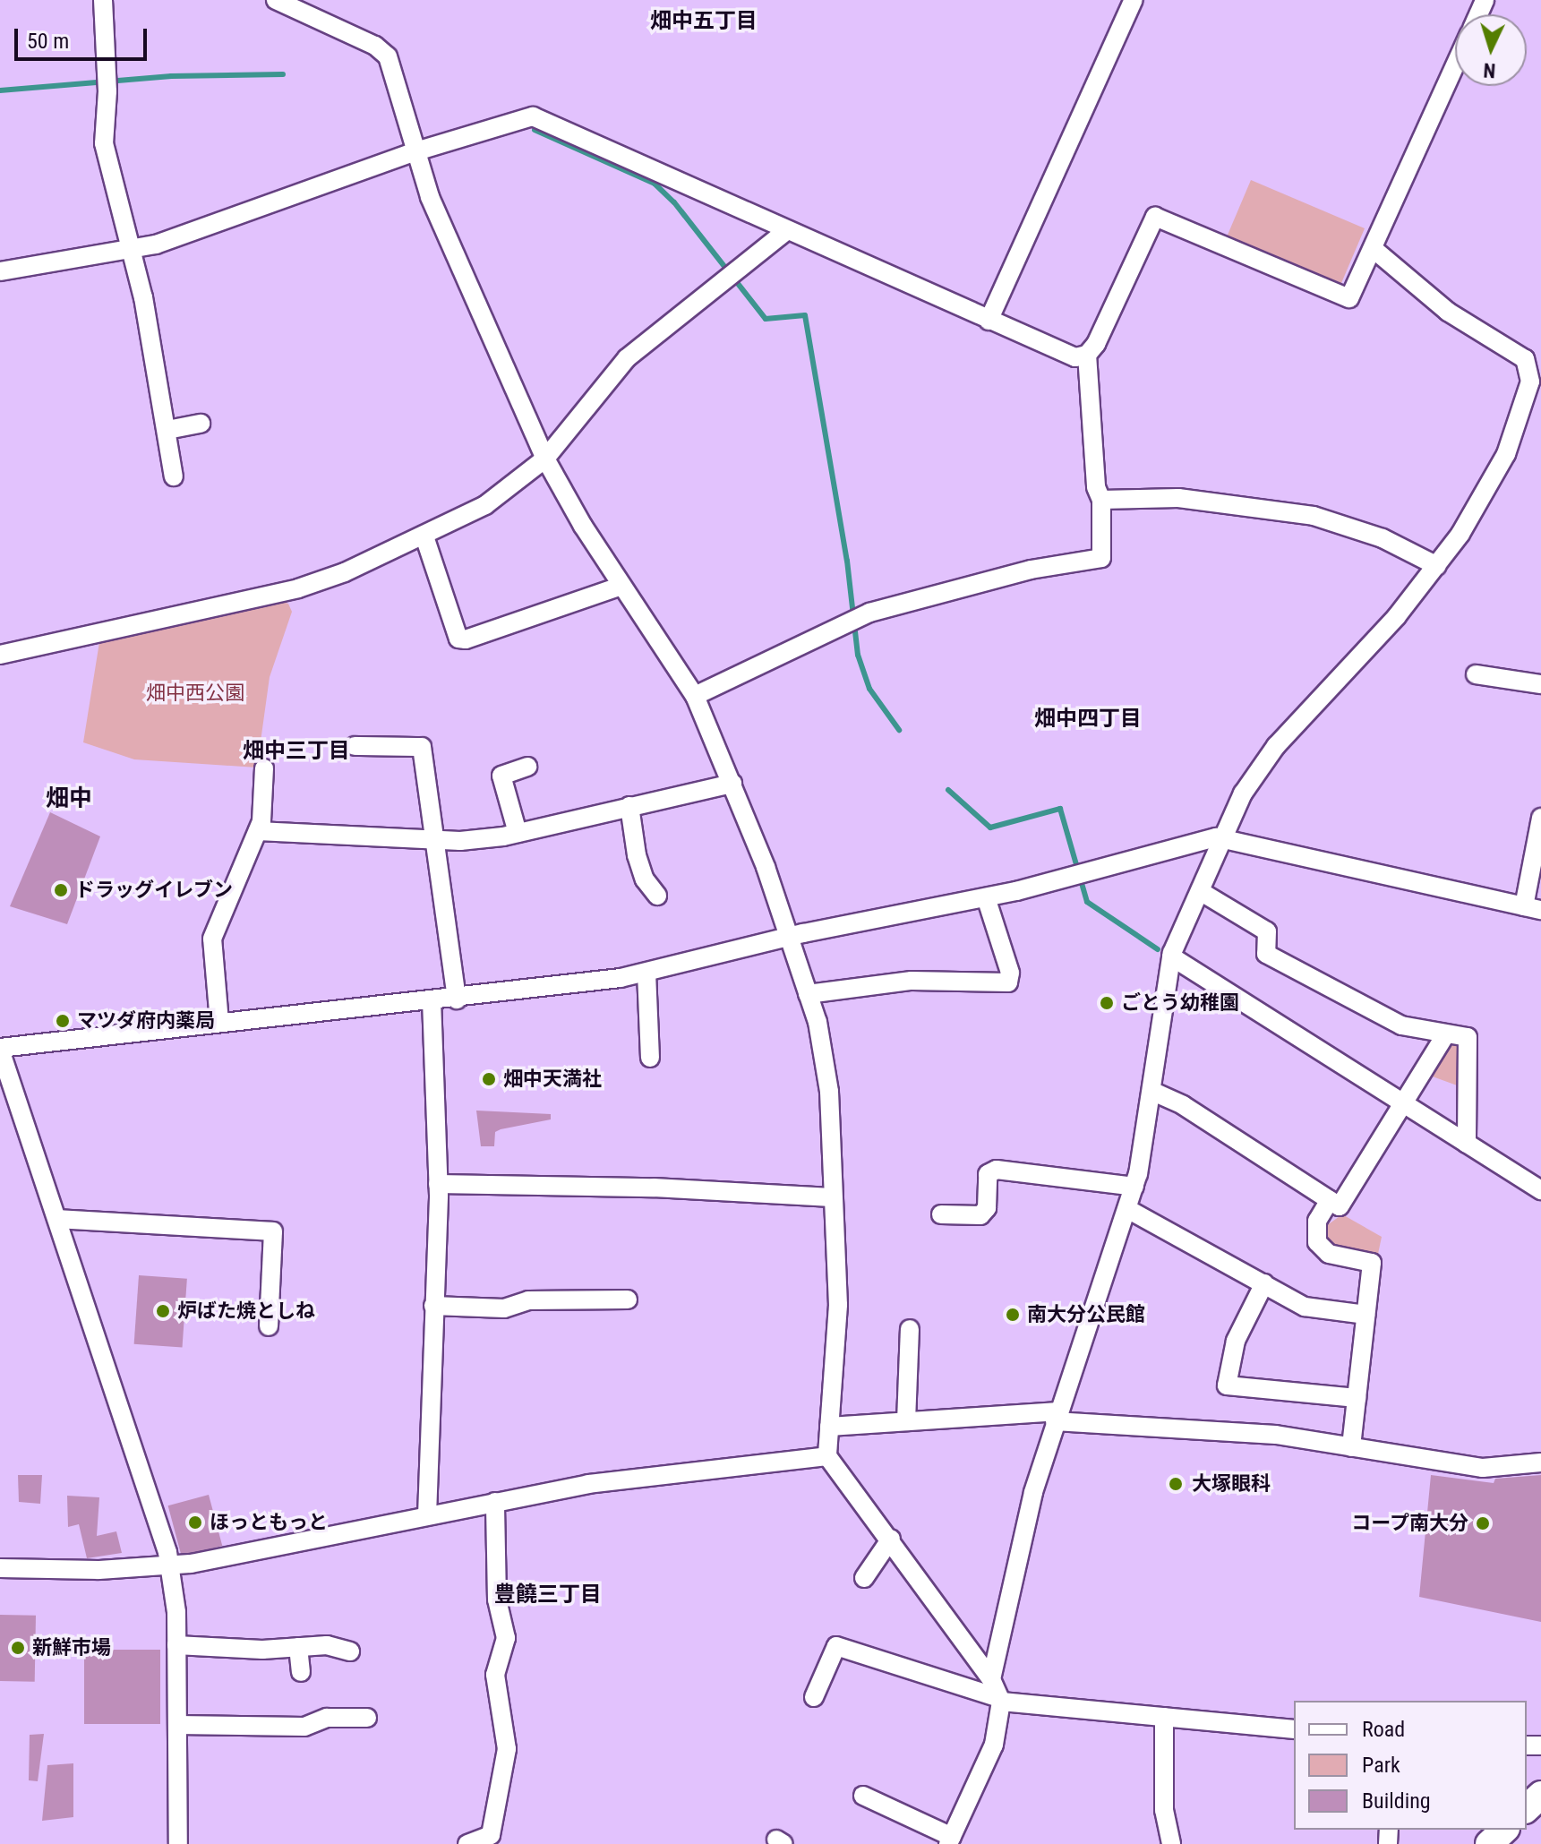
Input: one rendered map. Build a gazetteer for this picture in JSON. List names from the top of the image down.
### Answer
{
  "districts": [
    "畑中五丁目",
    "畑中四丁目",
    "畑中三丁目",
    "畑中",
    "豊饒三丁目"
  ],
  "parks": ["畑中西公園"],
  "places": [
    "ドラッグイレブン",
    "ごとう幼稚園",
    "マツダ府内薬局",
    "畑中天満社",
    "炉ばた焼としね",
    "南大分公民館",
    "大塚眼科",
    "ほっともっと",
    "コープ南大分",
    "新鮮市場"
  ],
  "legend": ["Road", "Park", "Building"],
  "scale_bar": "50 m",
  "north": "bottom"
}
